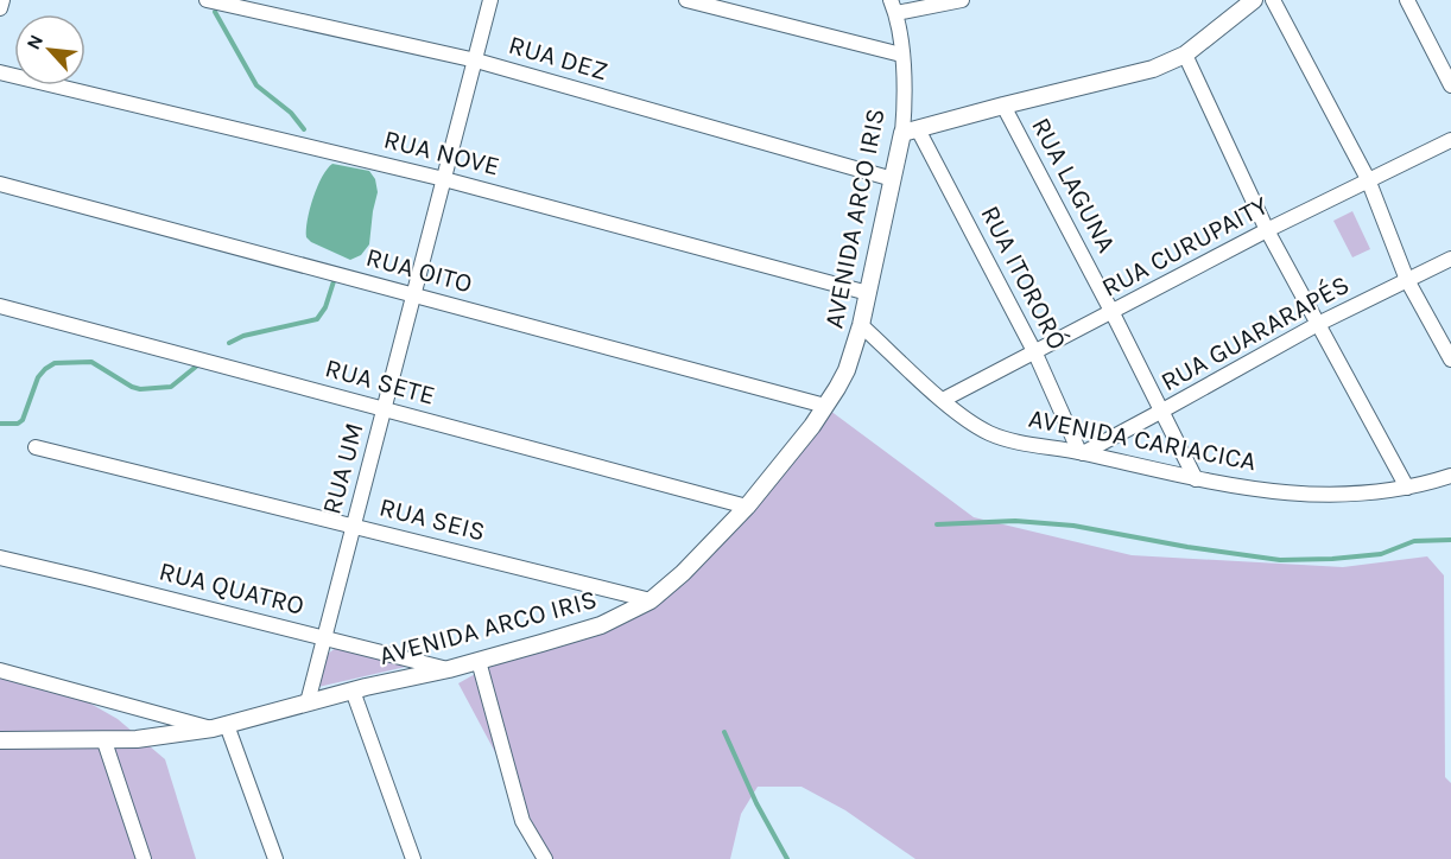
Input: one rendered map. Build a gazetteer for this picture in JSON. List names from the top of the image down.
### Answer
{
  "streets": {
    "street": [
      "RUA DEZ",
      "RUA NOVE",
      "RUA LAGUNA",
      "AVENIDA ARCO IRIS",
      "RUA CURUPAITY",
      "RUA OITO",
      "RUA ITORORÓ",
      "RUA GUARARAPÉS",
      "RUA SETE",
      "AVENIDA CARIACICA",
      "RUA UM",
      "RUA SEIS",
      "RUA QUATRO"
    ]
  },
  "crossings": [
    ["RUA DEZ", "AVENIDA ARCO IRIS"],
    ["RUA DEZ", "RUA UM"],
    ["RUA NOVE", "AVENIDA ARCO IRIS"],
    ["RUA NOVE", "RUA UM"],
    ["RUA LAGUNA", "RUA CURUPAITY"],
    ["RUA LAGUNA", "RUA GUARARAPÉS"],
    ["RUA LAGUNA", "AVENIDA CARIACICA"],
    ["AVENIDA ARCO IRIS", "RUA OITO"],
    ["AVENIDA ARCO IRIS", "RUA ITORORÓ"],
    ["AVENIDA ARCO IRIS", "RUA SETE"],
    ["AVENIDA ARCO IRIS", "AVENIDA CARIACICA"],
    ["AVENIDA ARCO IRIS", "RUA UM"],
    ["AVENIDA ARCO IRIS", "RUA SEIS"],
    ["AVENIDA ARCO IRIS", "RUA QUATRO"],
    ["RUA CURUPAITY", "RUA ITORORÓ"],
    ["RUA CURUPAITY", "AVENIDA CARIACICA"],
    ["RUA OITO", "RUA UM"],
    ["RUA ITORORÓ", "RUA GUARARAPÉS"],
    ["RUA ITORORÓ", "AVENIDA CARIACICA"],
    ["RUA GUARARAPÉS", "AVENIDA CARIACICA"],
    ["RUA SETE", "RUA UM"],
    ["RUA UM", "RUA SEIS"],
    ["RUA UM", "RUA QUATRO"]
  ],
  "north": "top left"
}
